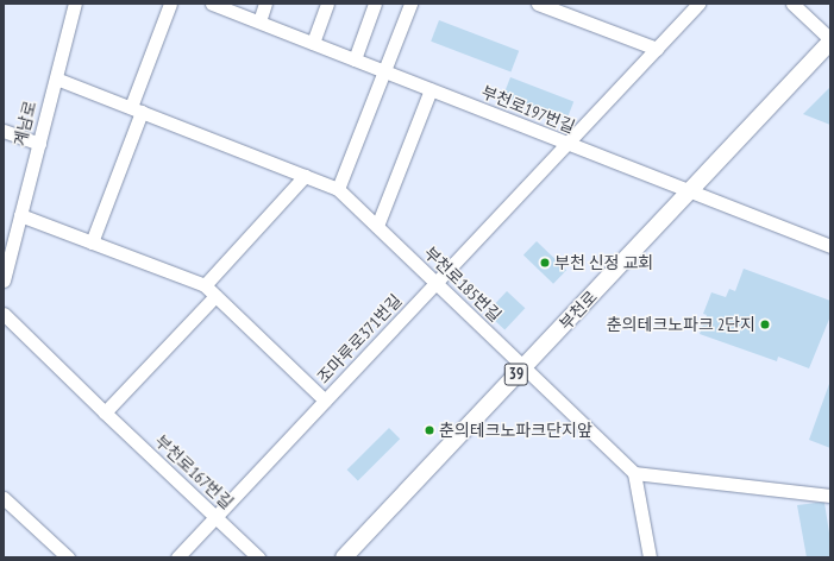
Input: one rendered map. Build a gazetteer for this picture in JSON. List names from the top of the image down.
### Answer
{
  "streets": {
    "main road": ["부천로", "39"],
    "street": [
      "부천로197번길",
      "계남로",
      "부천로185번길",
      "조마루로371번길",
      "부천로167번길"
    ]
  },
  "crossings": [
    ["부천로197번길", "부천로"],
    ["부천로197번길", "조마루로371번길"],
    ["계남로", "부천로185번길"],
    ["부천로185번길", "부천로"],
    ["부천로185번길", "조마루로371번길"],
    ["조마루로371번길", "부천로167번길"]
  ],
  "places": ["부천 신정 교회", "춘의테크노파크 2단지", "춘의테크노파크단지앞"]
}
